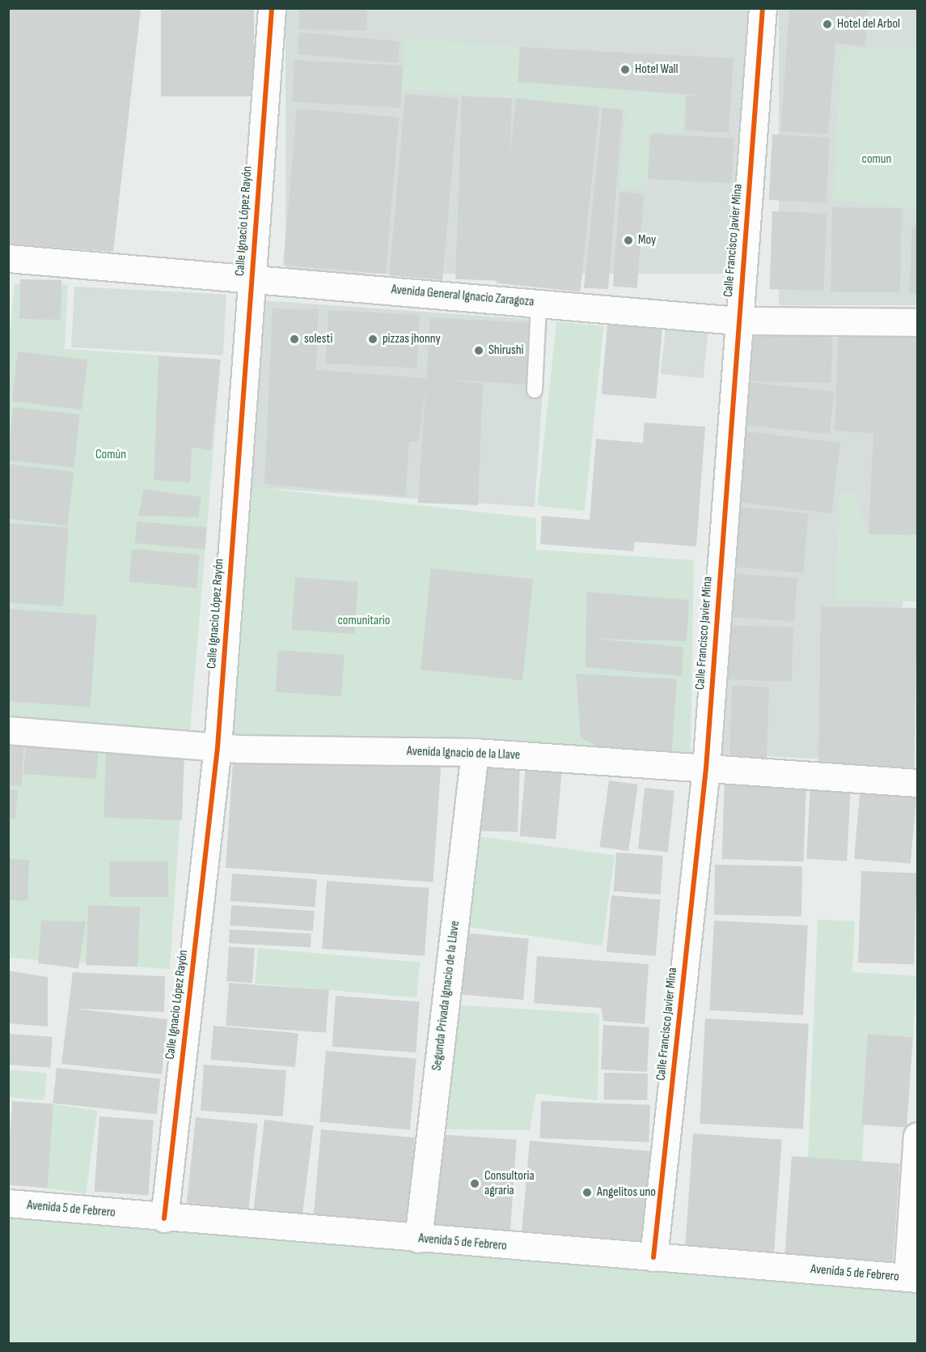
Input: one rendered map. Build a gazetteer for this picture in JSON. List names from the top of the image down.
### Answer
{
  "streets": {
    "street": [
      "Calle Ignacio López Rayón",
      "Calle Francisco Javier Mina",
      "Avenida General Ignacio Zaragoza",
      "Avenida Ignacio de la Llave",
      "Segunda Privada Ignacio de la Llave",
      "Avenida 5 de Febrero"
    ]
  },
  "crossings": [
    ["Calle Ignacio López Rayón", "Avenida General Ignacio Zaragoza"],
    ["Calle Ignacio López Rayón", "Avenida Ignacio de la Llave"],
    ["Calle Ignacio López Rayón", "Avenida 5 de Febrero"],
    ["Calle Francisco Javier Mina", "Avenida General Ignacio Zaragoza"],
    ["Calle Francisco Javier Mina", "Avenida Ignacio de la Llave"],
    ["Calle Francisco Javier Mina", "Avenida 5 de Febrero"],
    ["Avenida Ignacio de la Llave", "Segunda Privada Ignacio de la Llave"],
    ["Segunda Privada Ignacio de la Llave", "Avenida 5 de Febrero"]
  ],
  "parks": ["comun", "Común", "comunitario"],
  "places": [
    "Hotel del Arbol",
    "Hotel Wall",
    "Moy",
    "solesti",
    "pizzas jhonny",
    "Shirushi",
    "Consultoria agraria",
    "Angelitos uno"
  ]
}
